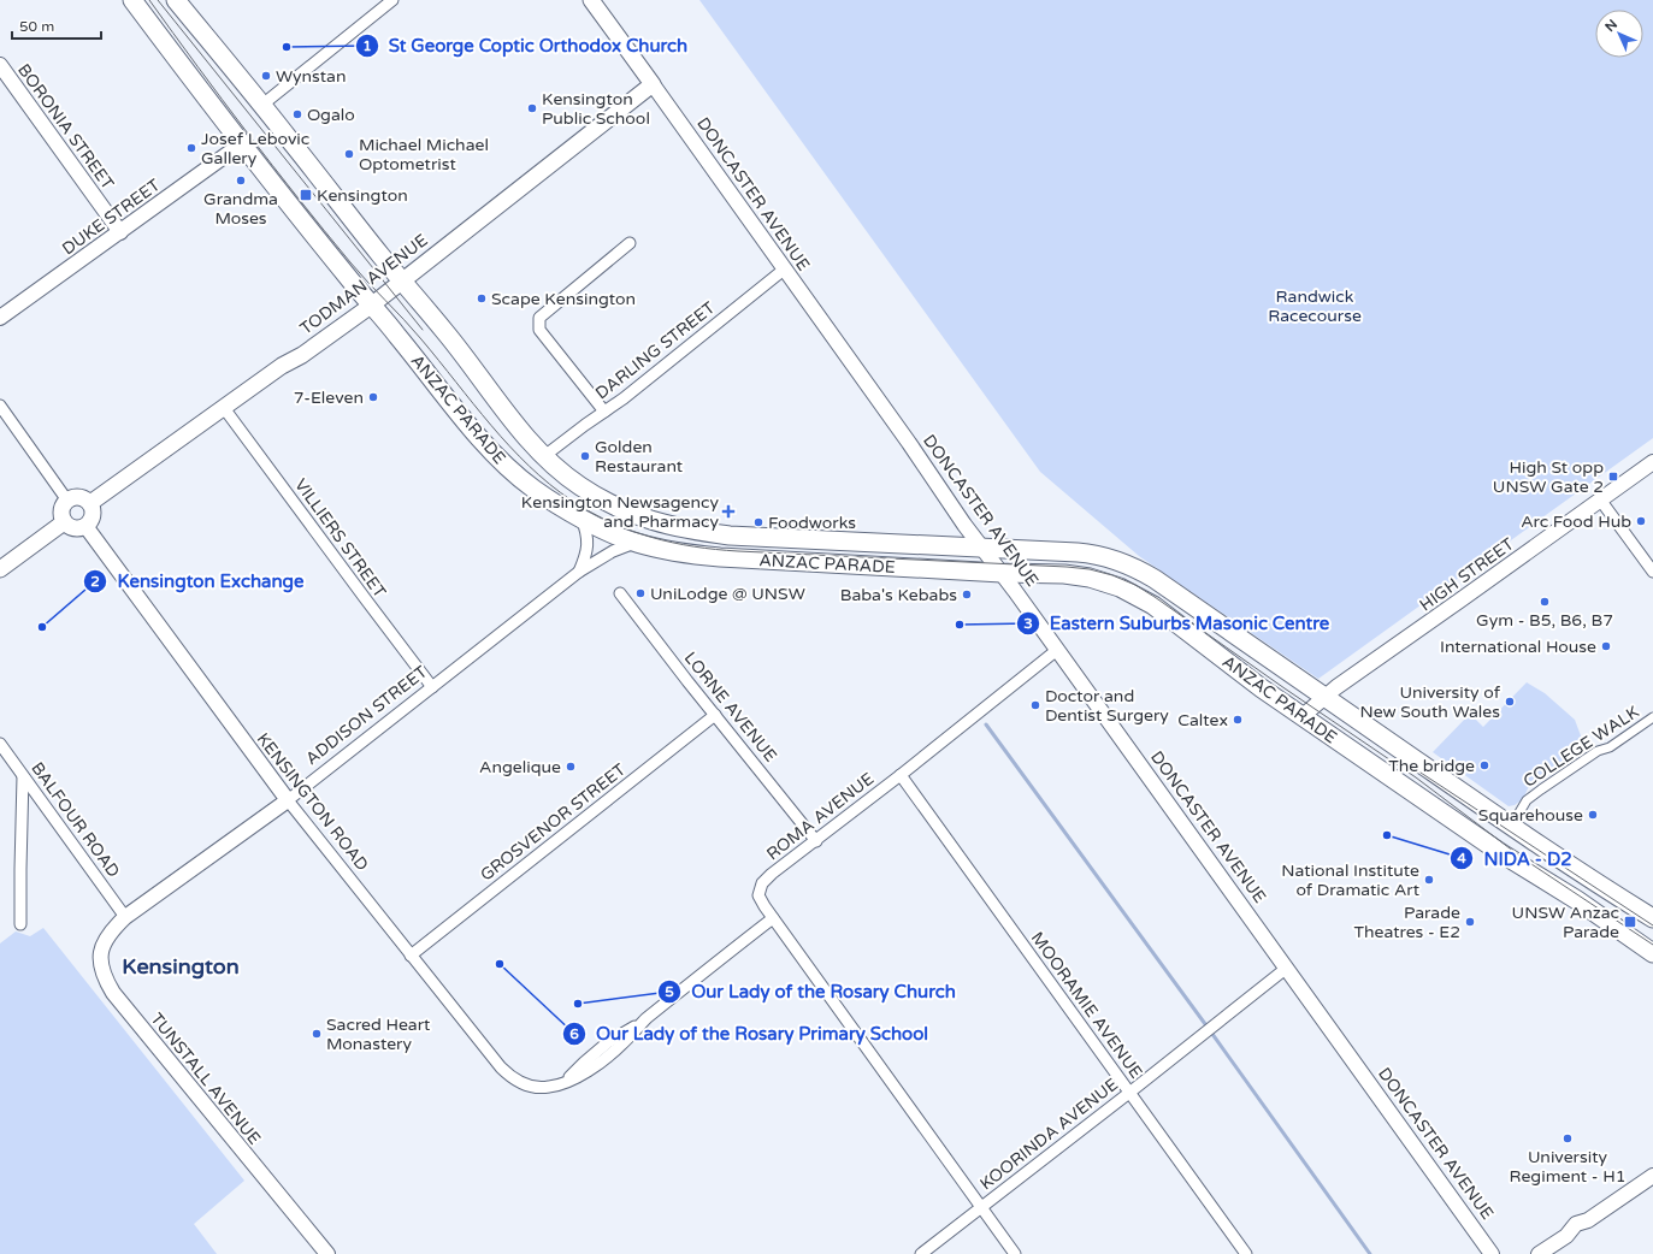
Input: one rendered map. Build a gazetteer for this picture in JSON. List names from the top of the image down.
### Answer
{
  "streets": {
    "main road": ["DONCASTER AVENUE", "TODMAN AVENUE", "ANZAC PARADE"],
    "street": [
      "BORONIA STREET",
      "DUKE STREET",
      "DARLING STREET",
      "VILLIERS STREET",
      "HIGH STREET",
      "LORNE AVENUE",
      "ADDISON STREET",
      "COLLEGE WALK",
      "KENSINGTON ROAD",
      "ROMA AVENUE",
      "BALFOUR ROAD",
      "GROSVENOR STREET",
      "MOORAMIE AVENUE",
      "TUNSTALL AVENUE",
      "KOORINDA AVENUE"
    ]
  },
  "crossings": [
    ["BORONIA STREET", "DUKE STREET"],
    ["DONCASTER AVENUE", "TODMAN AVENUE"],
    ["DONCASTER AVENUE", "DARLING STREET"],
    ["DONCASTER AVENUE", "ANZAC PARADE"],
    ["DONCASTER AVENUE", "ROMA AVENUE"],
    ["DONCASTER AVENUE", "KOORINDA AVENUE"],
    ["DUKE STREET", "ANZAC PARADE"],
    ["TODMAN AVENUE", "ANZAC PARADE"],
    ["TODMAN AVENUE", "VILLIERS STREET"],
    ["TODMAN AVENUE", "KENSINGTON ROAD"],
    ["DARLING STREET", "ANZAC PARADE"],
    ["ANZAC PARADE", "HIGH STREET"],
    ["ANZAC PARADE", "ADDISON STREET"],
    ["ANZAC PARADE", "COLLEGE WALK"],
    ["VILLIERS STREET", "ADDISON STREET"],
    ["LORNE AVENUE", "ROMA AVENUE"],
    ["LORNE AVENUE", "GROSVENOR STREET"],
    ["ADDISON STREET", "KENSINGTON ROAD"],
    ["ADDISON STREET", "BALFOUR ROAD"],
    ["ADDISON STREET", "TUNSTALL AVENUE"],
    ["KENSINGTON ROAD", "ROMA AVENUE"],
    ["KENSINGTON ROAD", "GROSVENOR STREET"],
    ["ROMA AVENUE", "MOORAMIE AVENUE"],
    ["BALFOUR ROAD", "TUNSTALL AVENUE"],
    ["MOORAMIE AVENUE", "KOORINDA AVENUE"]
  ],
  "districts": ["Kensington"],
  "parks": ["Randwick Racecourse"],
  "places": {
    "other": [
      "St George Coptic Orthodox Church",
      "Wynstan",
      "Kensington Public School",
      "Ogalo",
      "Josef Lebovic Gallery",
      "Michael Michael Optometrist",
      "Grandma Moses",
      "Scape Kensington",
      "7-Eleven",
      "Golden Restaurant",
      "Arc Food Hub",
      "Foodworks",
      "UniLodge @ UNSW",
      "Baba's Kebabs",
      "Gym - B5, B6, B7",
      "Eastern Suburbs Masonic Centre",
      "Kensington Exchange",
      "International House",
      "University of New South Wales",
      "Doctor and Dentist Surgery",
      "Caltex",
      "The bridge",
      "Angelique",
      "Squarehouse",
      "NIDA - D2",
      "National Institute of Dramatic Art",
      "Parade Theatres - E2",
      "Our Lady of the Rosary Primary School",
      "Our Lady of the Rosary Church",
      "Sacred Heart Monastery",
      "University Regiment - H1"
    ],
    "transit": ["Kensington", "High St opp UNSW Gate 2", "UNSW Anzac Parade"],
    "health": ["Kensington Newsagency and Pharmacy"]
  },
  "scale_bar": "50 m",
  "north": "top left"
}
